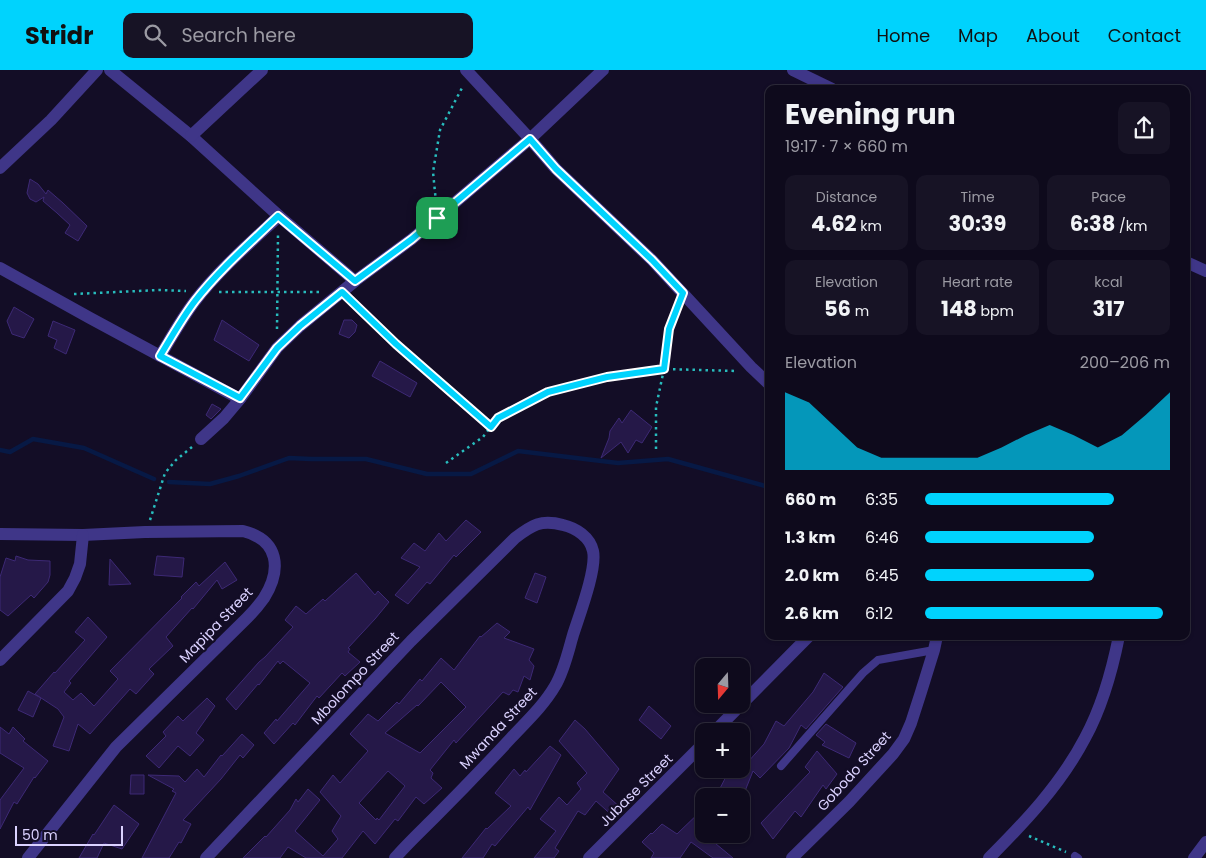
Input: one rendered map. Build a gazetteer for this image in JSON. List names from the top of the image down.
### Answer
{
  "streets": {
    "street": [
      "Mapipa Street",
      "Mbolompo Street",
      "Mwanda Street",
      "Gobodo Street",
      "Jubase Street"
    ]
  },
  "crossings": [
    ["Mbolompo Street", "Mwanda Street"]
  ],
  "scale_bar": "50 m",
  "north": "bottom",
  "page": {
    "header": "Stridr",
    "search": "Search here",
    "nav": [
      "Home",
      "Map",
      "About",
      "Contact"
    ],
    "heading": ["Evening run", "19:17 · 7 × 660 m"],
    "stats": [
      ["Distance", "4.62 km"],
      ["Time", "30:39"],
      ["Pace", "6:38 /km"],
      ["Elevation", "56 m"],
      ["Heart rate", "148 bpm"],
      ["kcal", "317"]
    ],
    "chart": ["Elevation", "200–206 m"],
    "list": [
      {
        "name": "660 m",
        "note": "6:35"
      },
      {
        "name": "1.3 km",
        "note": "6:46"
      },
      {
        "name": "2.0 km",
        "note": "6:45"
      },
      {
        "name": "2.6 km",
        "note": "6:12"
      }
    ],
    "map_buttons": ["+", "−"],
    "scale": "50 m"
  }
}
